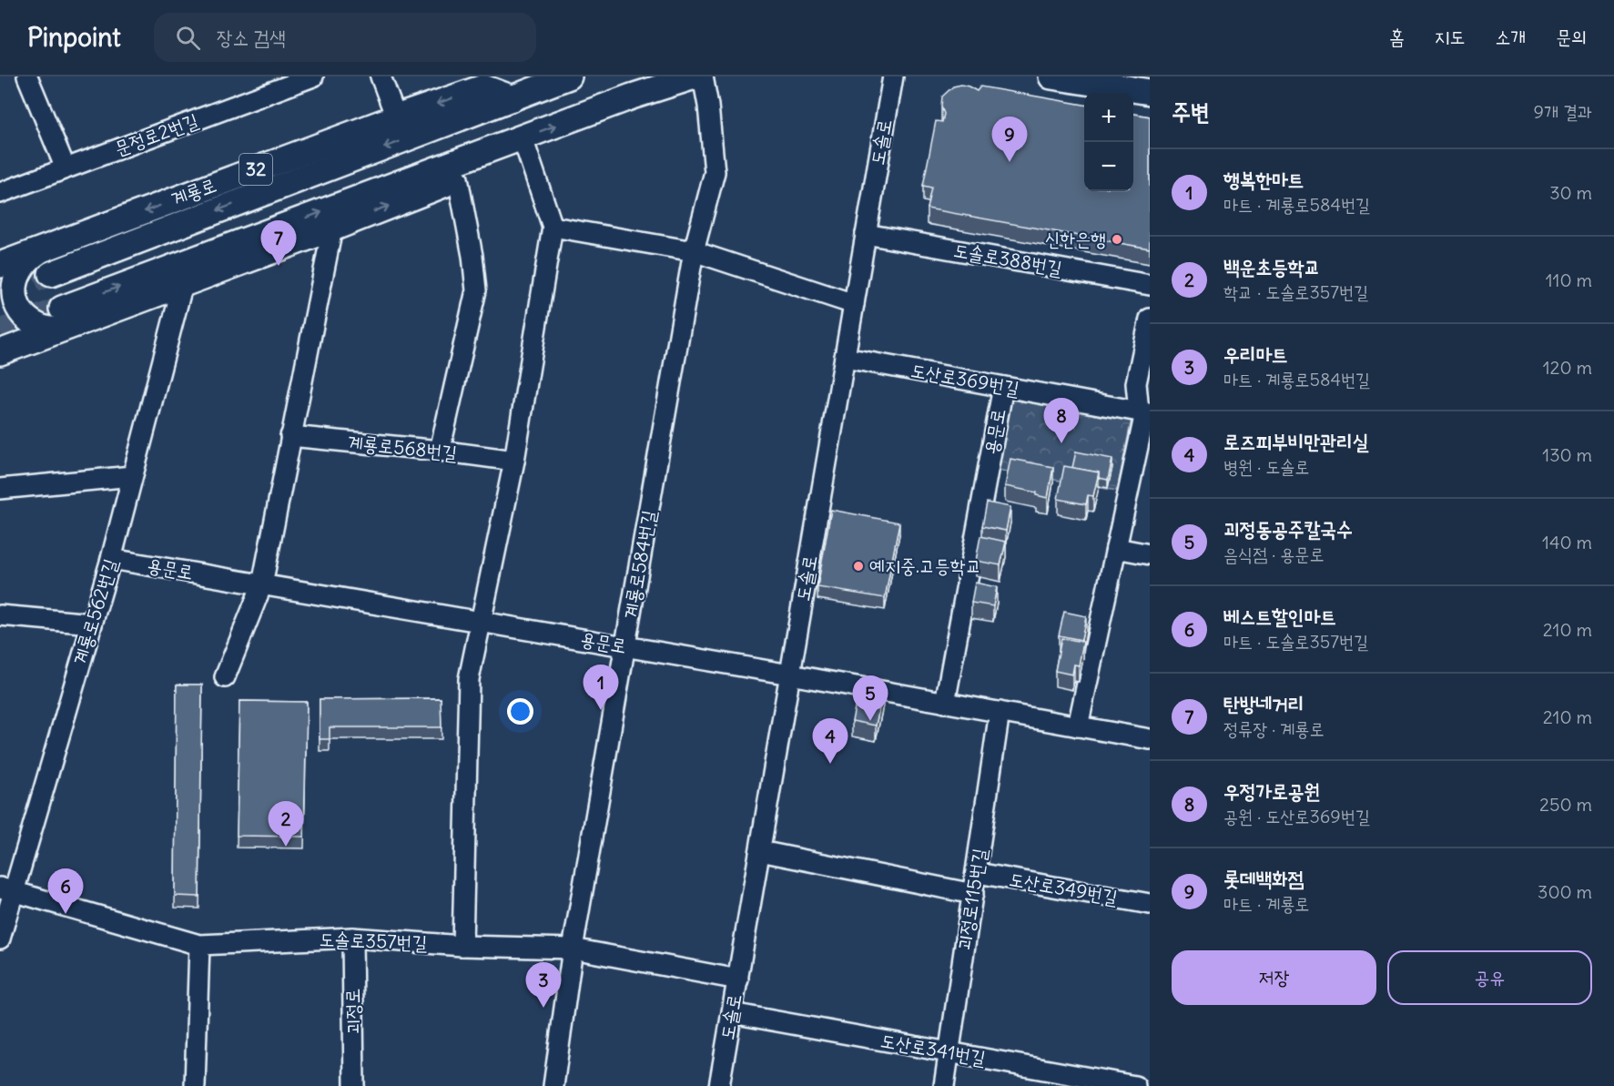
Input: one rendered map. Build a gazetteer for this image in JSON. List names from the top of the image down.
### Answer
{
  "streets": {
    "main road": ["32", "계룡로"],
    "street": [
      "문정로2번길",
      "도솔로",
      "도솔로388번길",
      "도산로369번길",
      "용문로",
      "계룡로568번길",
      "계룡로584번길",
      "계룡로562번길",
      "도산로349번길",
      "괴정로115번길",
      "도솔로357번길",
      "괴정로",
      "도산로341번길"
    ]
  },
  "crossings": [
    ["도솔로", "도솔로388번길"],
    ["도솔로", "도산로369번길"],
    ["도솔로", "용문로"],
    ["도솔로", "도솔로357번길"],
    ["도솔로", "도산로341번길"],
    ["도산로369번길", "용문로"],
    ["용문로", "계룡로584번길"],
    ["용문로", "계룡로562번길"],
    ["용문로", "괴정로115번길"],
    ["계룡로584번길", "도솔로357번길"],
    ["계룡로562번길", "도솔로357번길"],
    ["도산로349번길", "괴정로115번길"],
    ["괴정로115번길", "도산로341번길"],
    ["도솔로357번길", "괴정로"]
  ],
  "places": ["신한은행", "예지중.고등학교"],
  "page": {
    "header": "Pinpoint",
    "search": "장소 검색",
    "nav": [
      "홈",
      "지도",
      "소개",
      "문의"
    ],
    "heading": ["주변", "9개 결과"],
    "map_buttons": ["+", "−"],
    "pins": [
      "9",
      "7",
      "8",
      "1",
      "5",
      "4",
      "2",
      "6",
      "3"
    ],
    "list": [
      {
        "mark": "1",
        "name": "행복한마트",
        "note": "마트 · 계룡로584번길",
        "value": "30 m"
      },
      {
        "mark": "2",
        "name": "백운초등학교",
        "note": "학교 · 도솔로357번길",
        "value": "110 m"
      },
      {
        "mark": "3",
        "name": "우리마트",
        "note": "마트 · 계룡로584번길",
        "value": "120 m"
      },
      {
        "mark": "4",
        "name": "로즈피부비만관리실",
        "note": "병원 · 도솔로",
        "value": "130 m"
      },
      {
        "mark": "5",
        "name": "괴정동공주칼국수",
        "note": "음식점 · 용문로",
        "value": "140 m"
      },
      {
        "mark": "6",
        "name": "베스트할인마트",
        "note": "마트 · 도솔로357번길",
        "value": "210 m"
      },
      {
        "mark": "7",
        "name": "탄방네거리",
        "note": "정류장 · 계룡로",
        "value": "210 m"
      },
      {
        "mark": "8",
        "name": "우정가로공원",
        "note": "공원 · 도산로369번길",
        "value": "250 m"
      },
      {
        "mark": "9",
        "name": "롯데백화점",
        "note": "마트 · 계룡로",
        "value": "300 m"
      }
    ],
    "buttons": ["저장", "공유"]
  }
}
